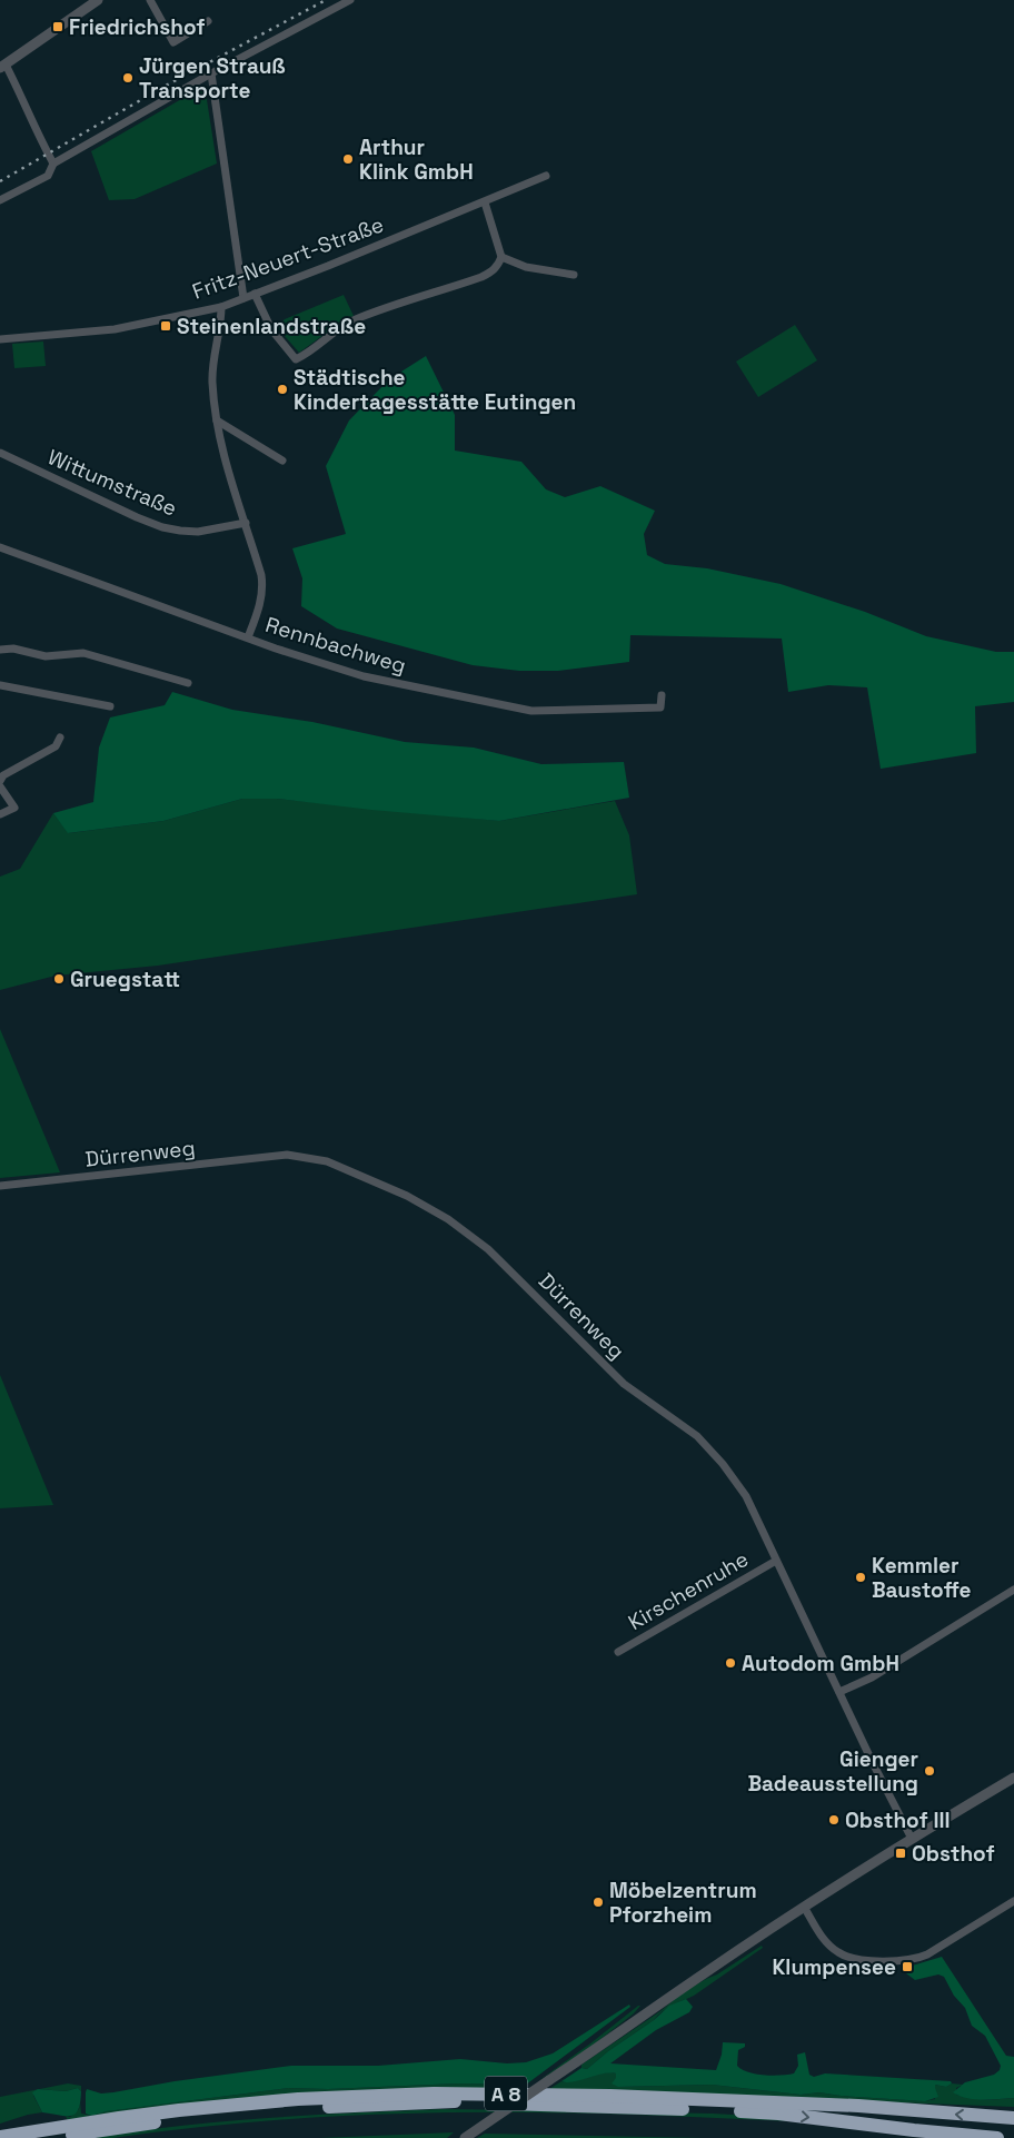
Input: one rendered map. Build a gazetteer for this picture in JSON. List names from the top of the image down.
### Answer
{
  "streets": {
    "highway": ["A 8"],
    "street": [
      "Fritz-Neuert-Straße",
      "Wittumstraße",
      "Rennbachweg",
      "Dürrenweg",
      "Kirschenruhe"
    ]
  },
  "crossings": [
    ["Dürrenweg", "Kirschenruhe"]
  ],
  "places": {
    "transit": [
      "Friedrichshof",
      "Steinenlandstraße",
      "Obsthof",
      "Klumpensee"
    ],
    "other": [
      "Jürgen Strauß Transporte",
      "Arthur Klink GmbH",
      "Städtische Kindertagesstätte Eutingen",
      "Gruegstatt",
      "Kemmler Baustoffe",
      "Autodom GmbH",
      "Gienger Badeausstellung",
      "Obsthof III",
      "Möbelzentrum Pforzheim"
    ]
  }
}
